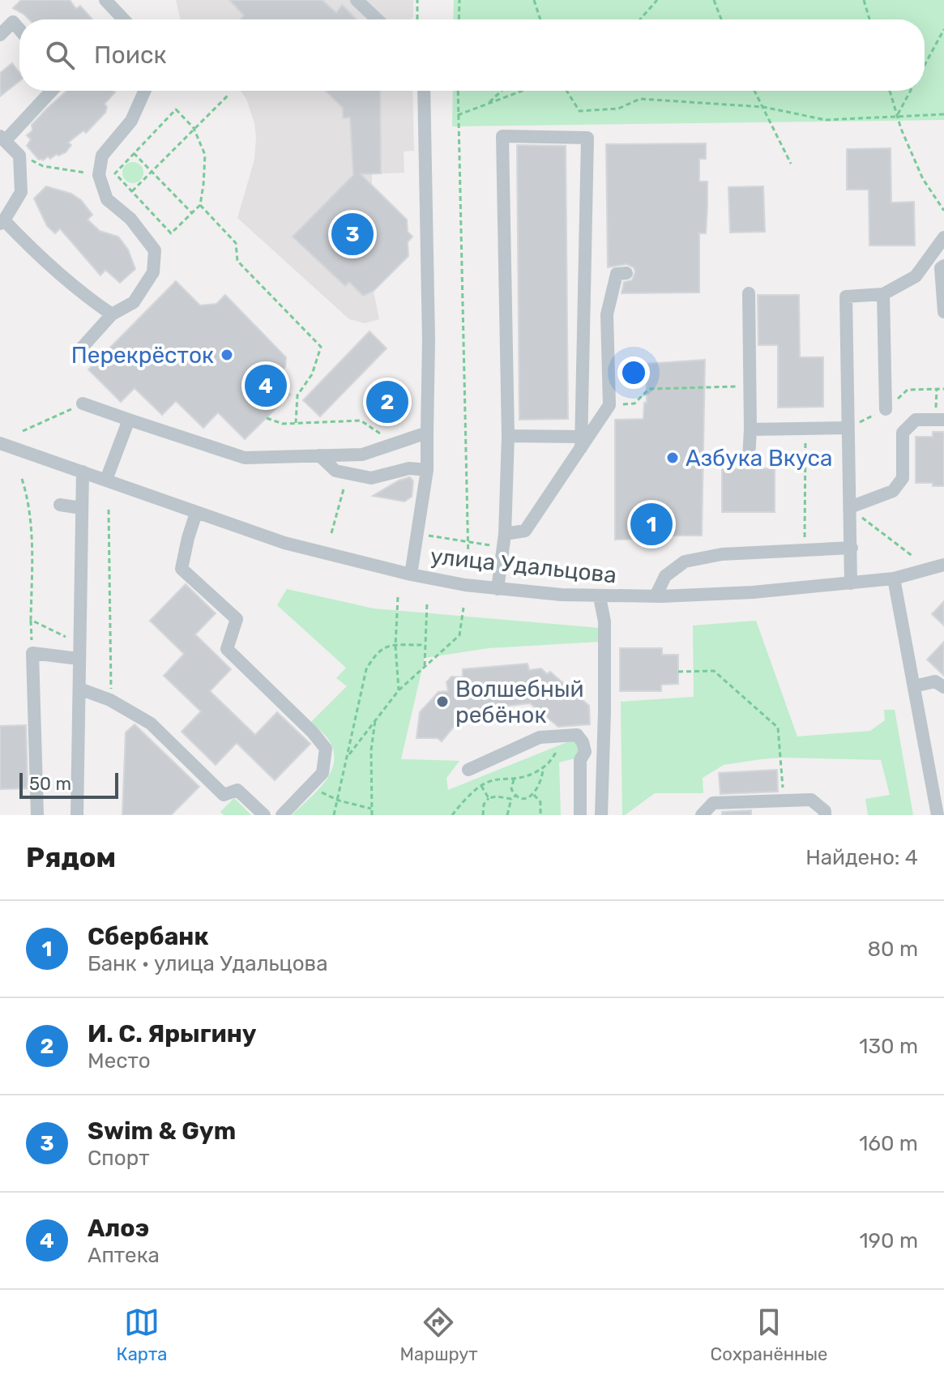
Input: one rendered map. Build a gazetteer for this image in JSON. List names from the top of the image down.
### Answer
{
  "streets": {
    "street": ["улица Удальцова"]
  },
  "places": ["Перекрёсток", "Азбука Вкуса", "Волшебный ребёнок"],
  "scale_bar": "50 m",
  "page": {
    "search": "Поиск",
    "pins": [
      "3",
      "4",
      "2",
      "1"
    ],
    "scale": "50 m",
    "heading": ["Рядом", "Найдено: 4"],
    "list": [
      {
        "mark": "1",
        "name": "Сбербанк",
        "note": "Банк · улица Удальцова",
        "value": "80 m"
      },
      {
        "mark": "2",
        "name": "И. С. Ярыгину",
        "note": "Место",
        "value": "130 m"
      },
      {
        "mark": "3",
        "name": "Swim & Gym",
        "note": "Спорт",
        "value": "160 m"
      },
      {
        "mark": "4",
        "name": "Алоэ",
        "note": "Аптека",
        "value": "190 m"
      }
    ],
    "nav": ["Карта", "Маршрут", "Сохранённые"]
  }
}
